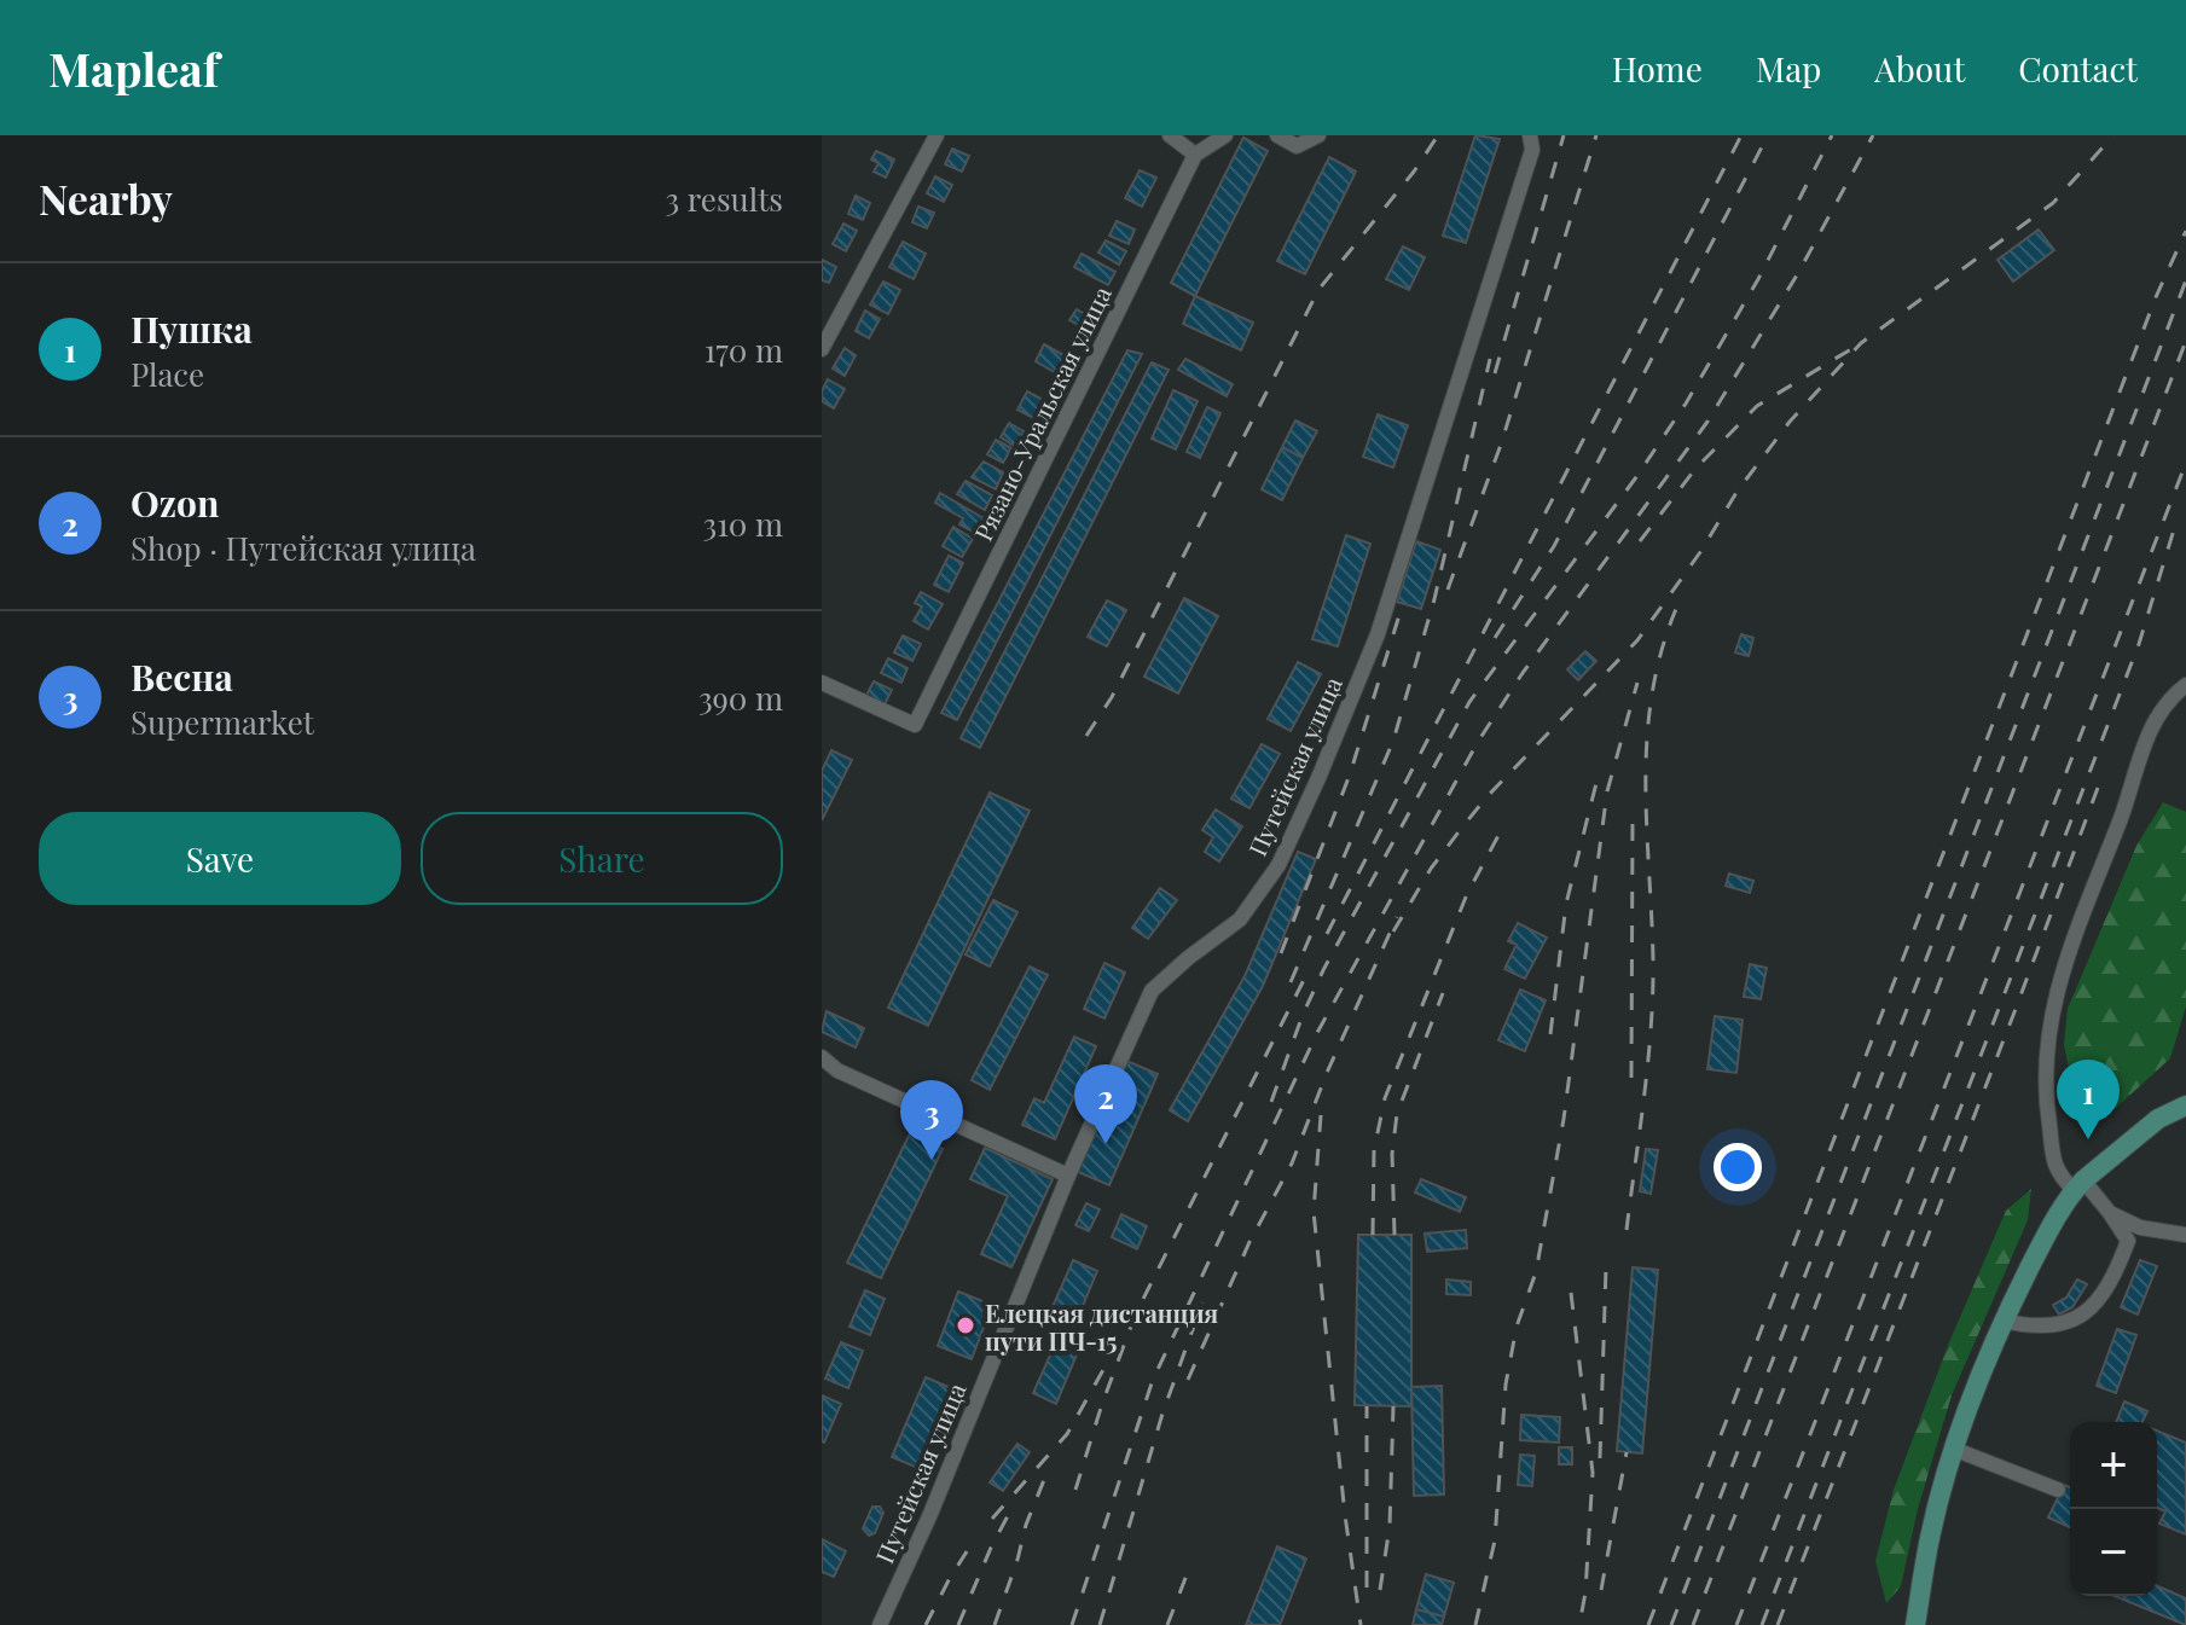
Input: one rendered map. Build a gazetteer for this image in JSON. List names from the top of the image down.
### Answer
{
  "streets": {
    "street": ["Рязано-Уральская улица", "Путейская улица"]
  },
  "places": ["Елецкая дистанция пути ПЧ-15"],
  "page": {
    "header": "Mapleaf",
    "nav": [
      "Home",
      "Map",
      "About",
      "Contact"
    ],
    "heading": ["Nearby", "3 results"],
    "list": [
      {
        "mark": "1",
        "name": "Пушка",
        "note": "Place",
        "value": "170 m"
      },
      {
        "mark": "2",
        "name": "Ozon",
        "note": "Shop · Путейская улица",
        "value": "310 m"
      },
      {
        "mark": "3",
        "name": "Весна",
        "note": "Supermarket",
        "value": "390 m"
      }
    ],
    "buttons": ["Save", "Share"],
    "pins": ["1", "2", "3"],
    "map_buttons": ["+", "−"]
  }
}
